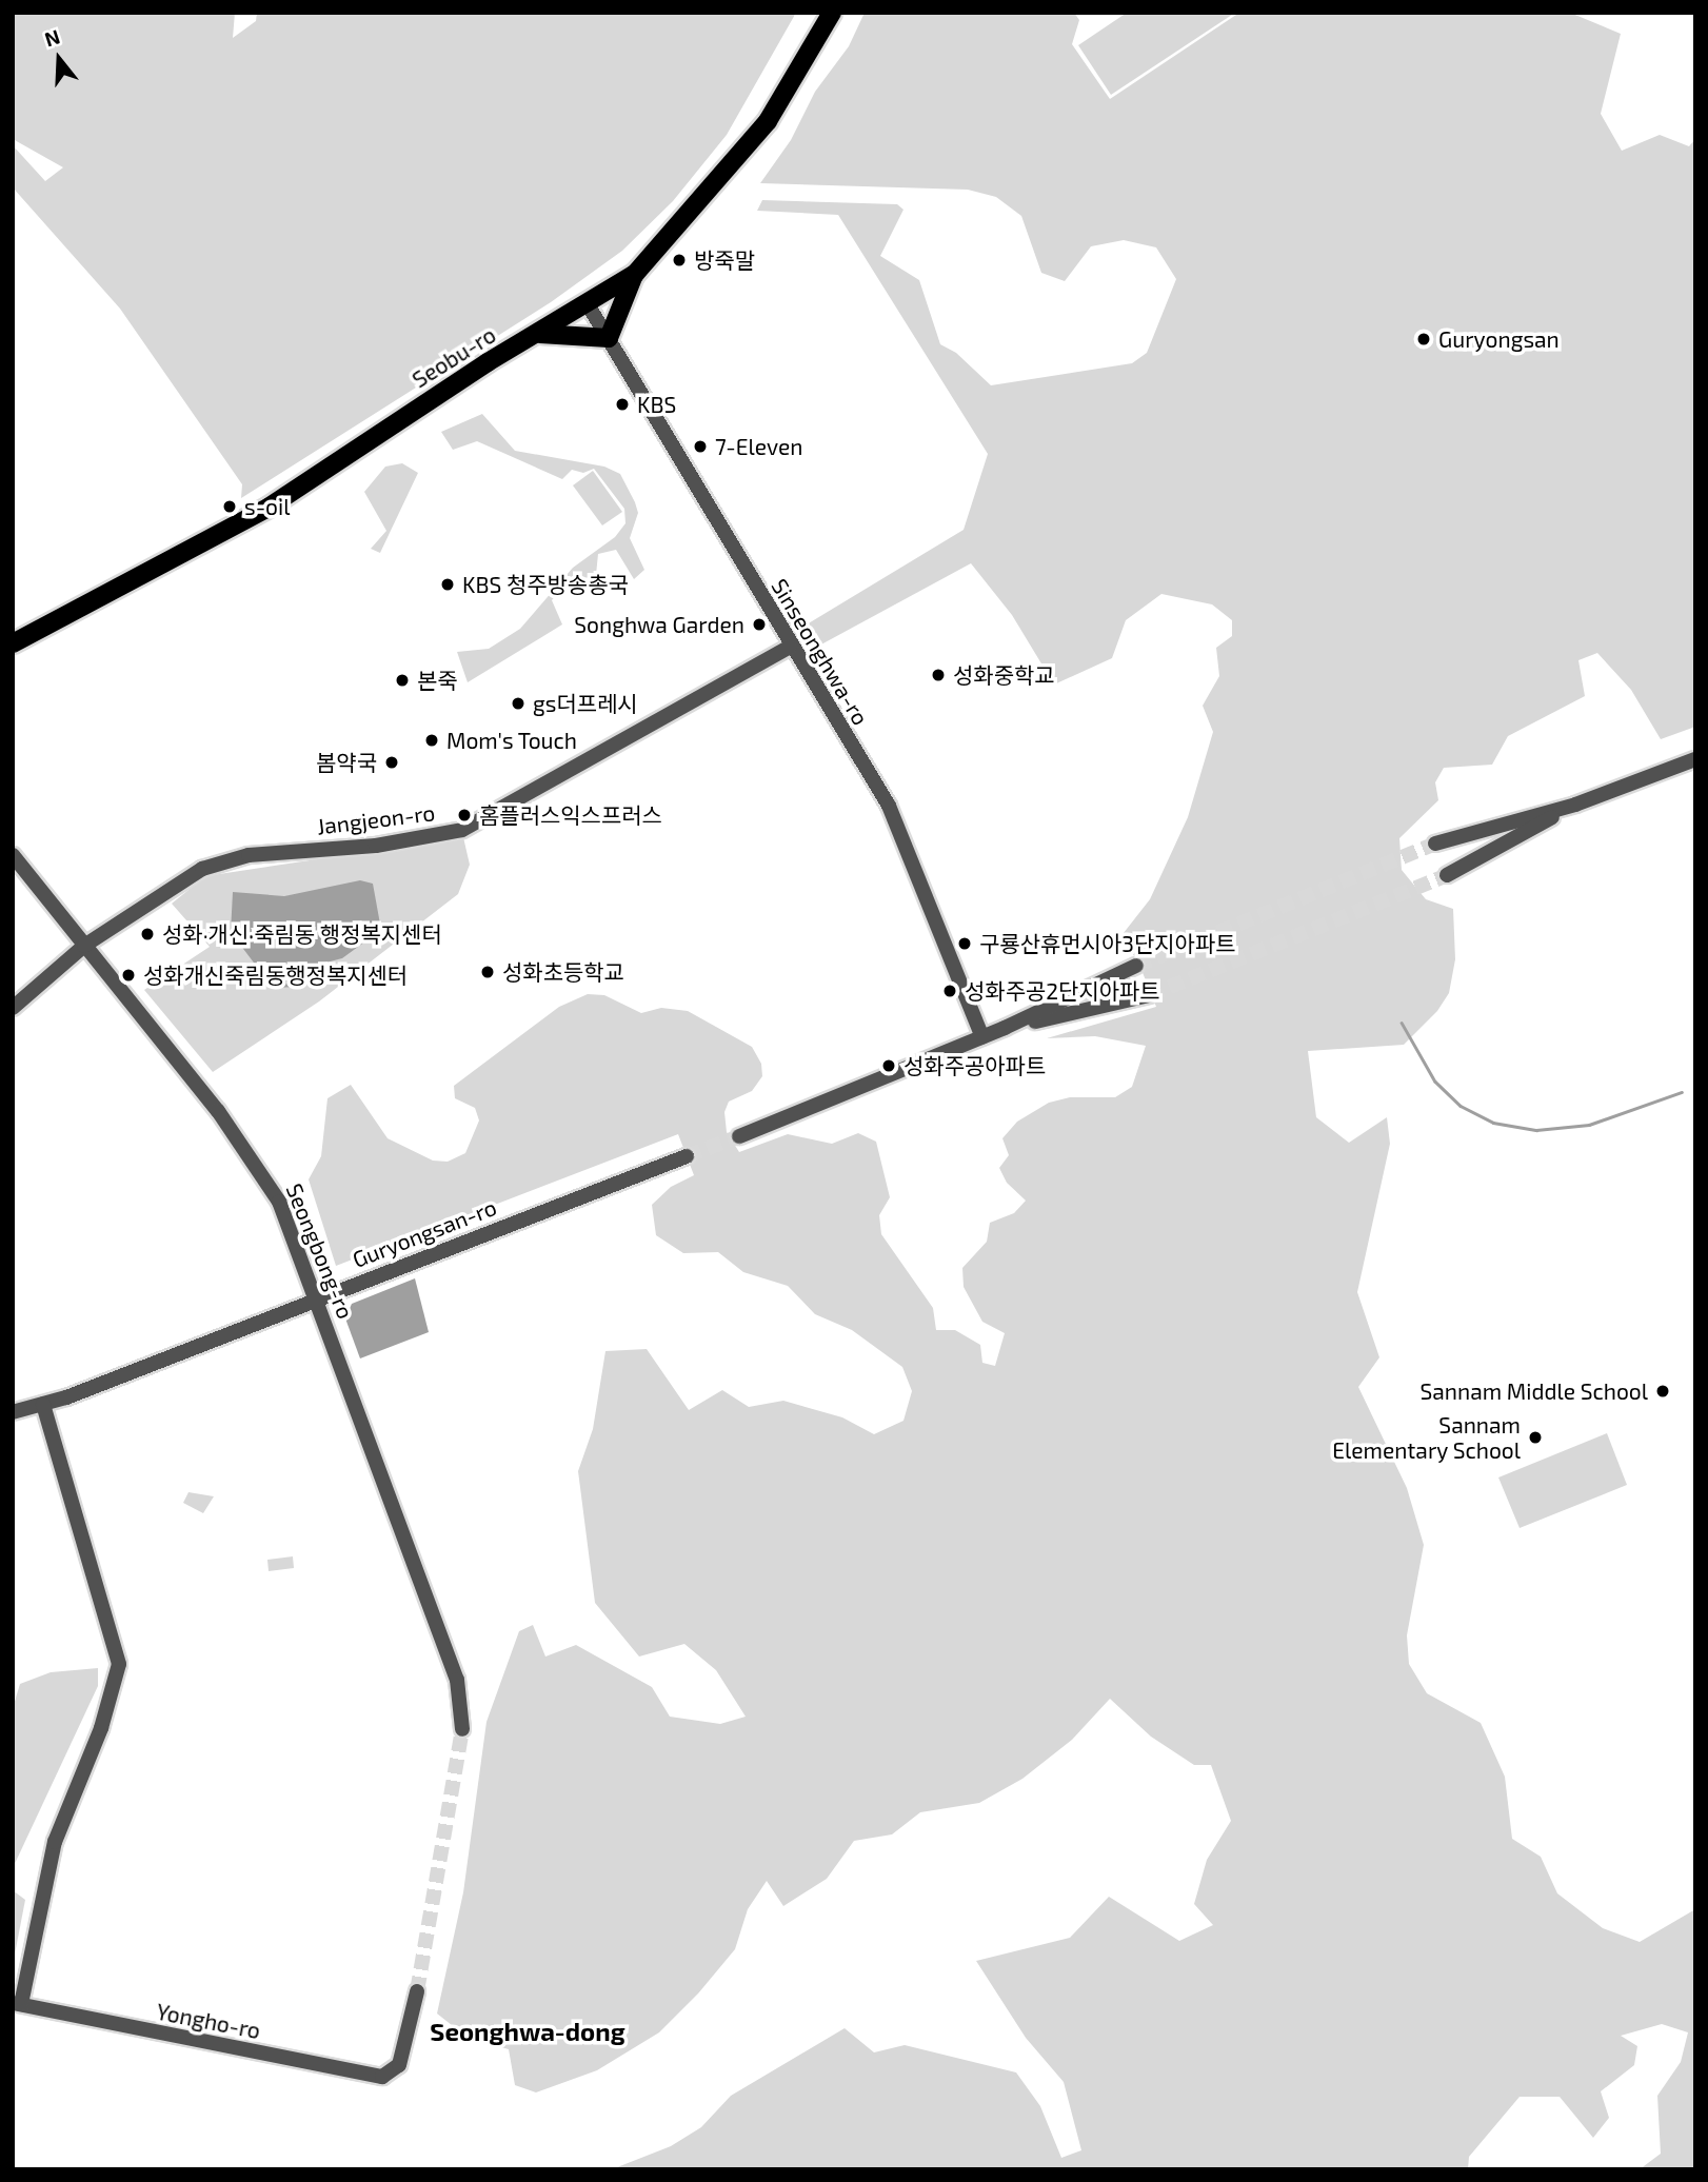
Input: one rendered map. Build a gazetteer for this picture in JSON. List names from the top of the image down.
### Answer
{
  "streets": {
    "main road": ["Seobu-ro"],
    "street": [
      "Sinseonghwa-ro",
      "Jangjeon-ro",
      "Guryongsan-ro",
      "Seongbong-ro",
      "Yongho-ro"
    ]
  },
  "crossings": [
    ["Seobu-ro", "Sinseonghwa-ro"],
    ["Sinseonghwa-ro", "Jangjeon-ro"],
    ["Jangjeon-ro", "Seongbong-ro"],
    ["Guryongsan-ro", "Seongbong-ro"]
  ],
  "districts": ["Seonghwa-dong"],
  "places": [
    "방죽말",
    "Guryongsan",
    "KBS",
    "7-Eleven",
    "s-oil",
    "KBS 청주방송총국",
    "Songhwa Garden",
    "성화중학교",
    "본죽",
    "gs더프레시",
    "Mom's Touch",
    "봄약국",
    "홈플러스익스프러스",
    "성화·개신·죽림동 행정복지센터",
    "구룡산휴먼시아3단지아파트",
    "성화초등학교",
    "성화개신죽림동행정복지센터",
    "성화주공2단지아파트",
    "성화주공아파트",
    "Sannam Middle School",
    "Sannam Elementary School"
  ],
  "north": "top"
}
